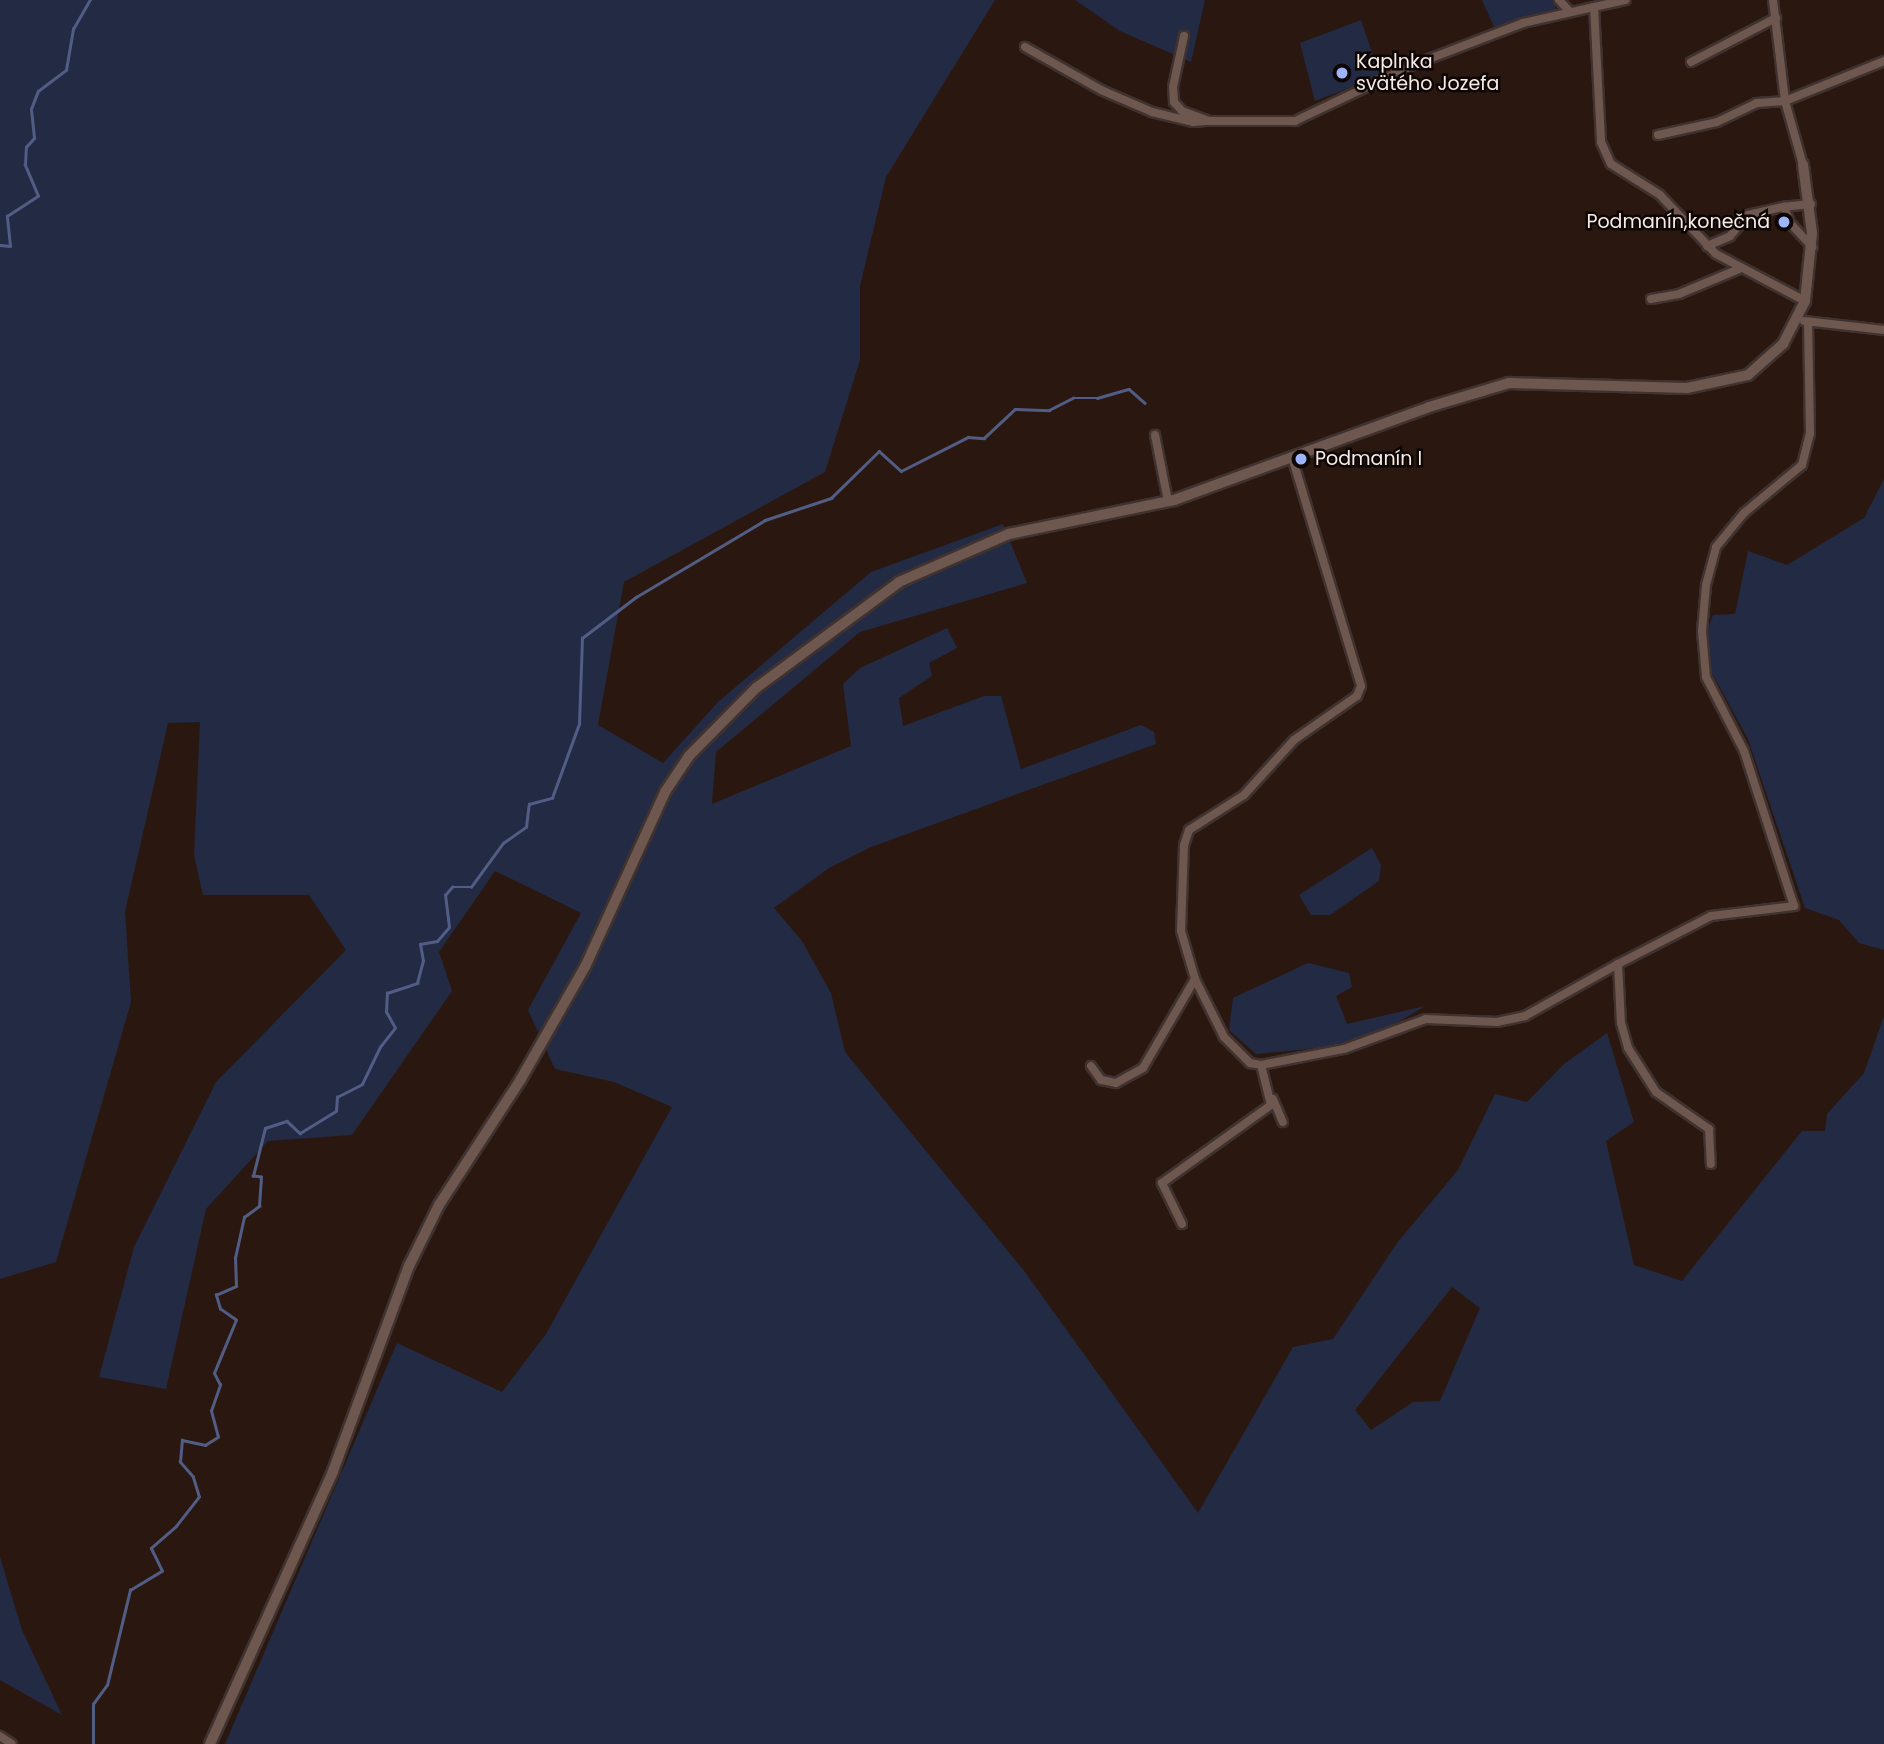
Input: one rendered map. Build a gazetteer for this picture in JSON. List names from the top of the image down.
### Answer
{
  "places": ["Kaplnka svätého Jozefa", "Podmanín,konečná", "Podmanín I"]
}
